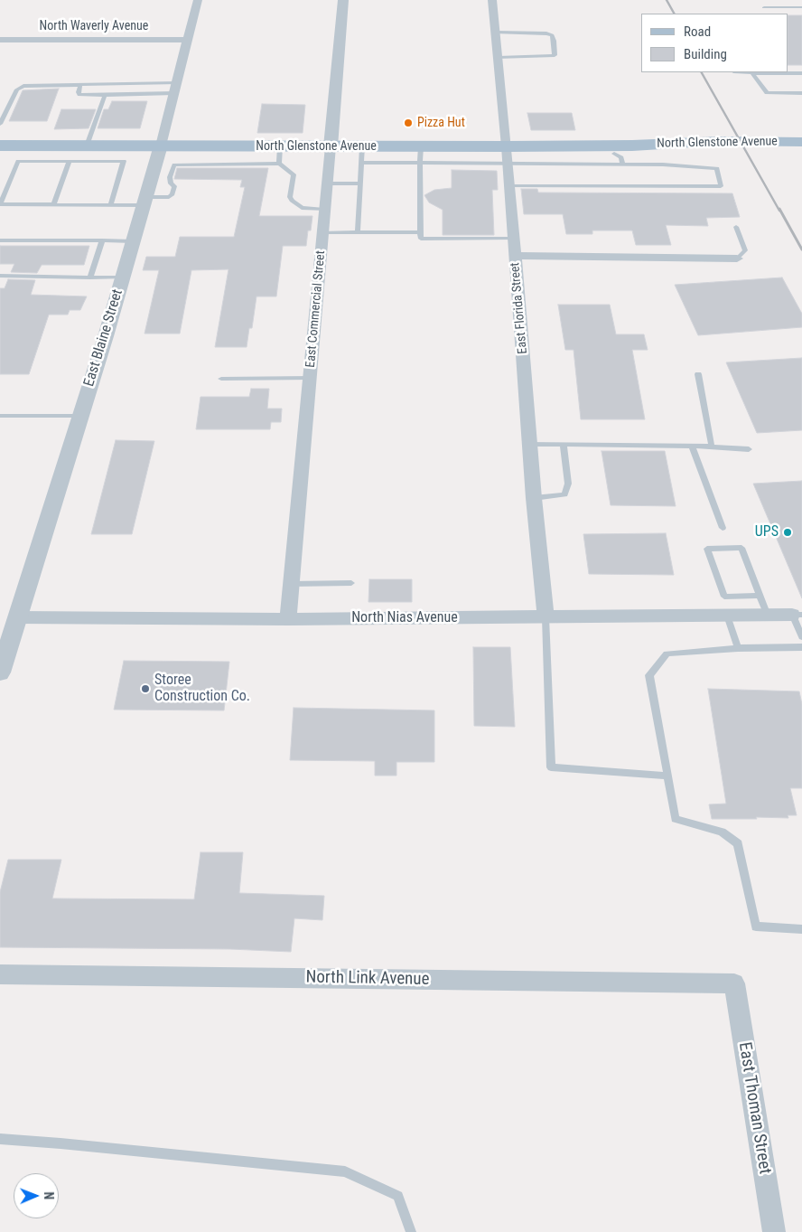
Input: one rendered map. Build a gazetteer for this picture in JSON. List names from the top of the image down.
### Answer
{
  "streets": {
    "main road": ["North Glenstone Avenue"],
    "street": [
      "North Waverly Avenue",
      "East Florida Street",
      "East Commercial Street",
      "East Blaine Street",
      "North Nias Avenue",
      "North Link Avenue",
      "East Thoman Street"
    ]
  },
  "crossings": [
    ["North Waverly Avenue", "East Blaine Street"],
    ["North Glenstone Avenue", "East Florida Street"],
    ["North Glenstone Avenue", "East Commercial Street"],
    ["North Glenstone Avenue", "East Blaine Street"],
    ["East Florida Street", "North Nias Avenue"],
    ["East Commercial Street", "North Nias Avenue"],
    ["East Blaine Street", "North Nias Avenue"],
    ["North Link Avenue", "East Thoman Street"]
  ],
  "places": ["Pizza Hut", "UPS", "Storee Construction Co."],
  "legend": ["Road", "Building"],
  "north": "right"
}
